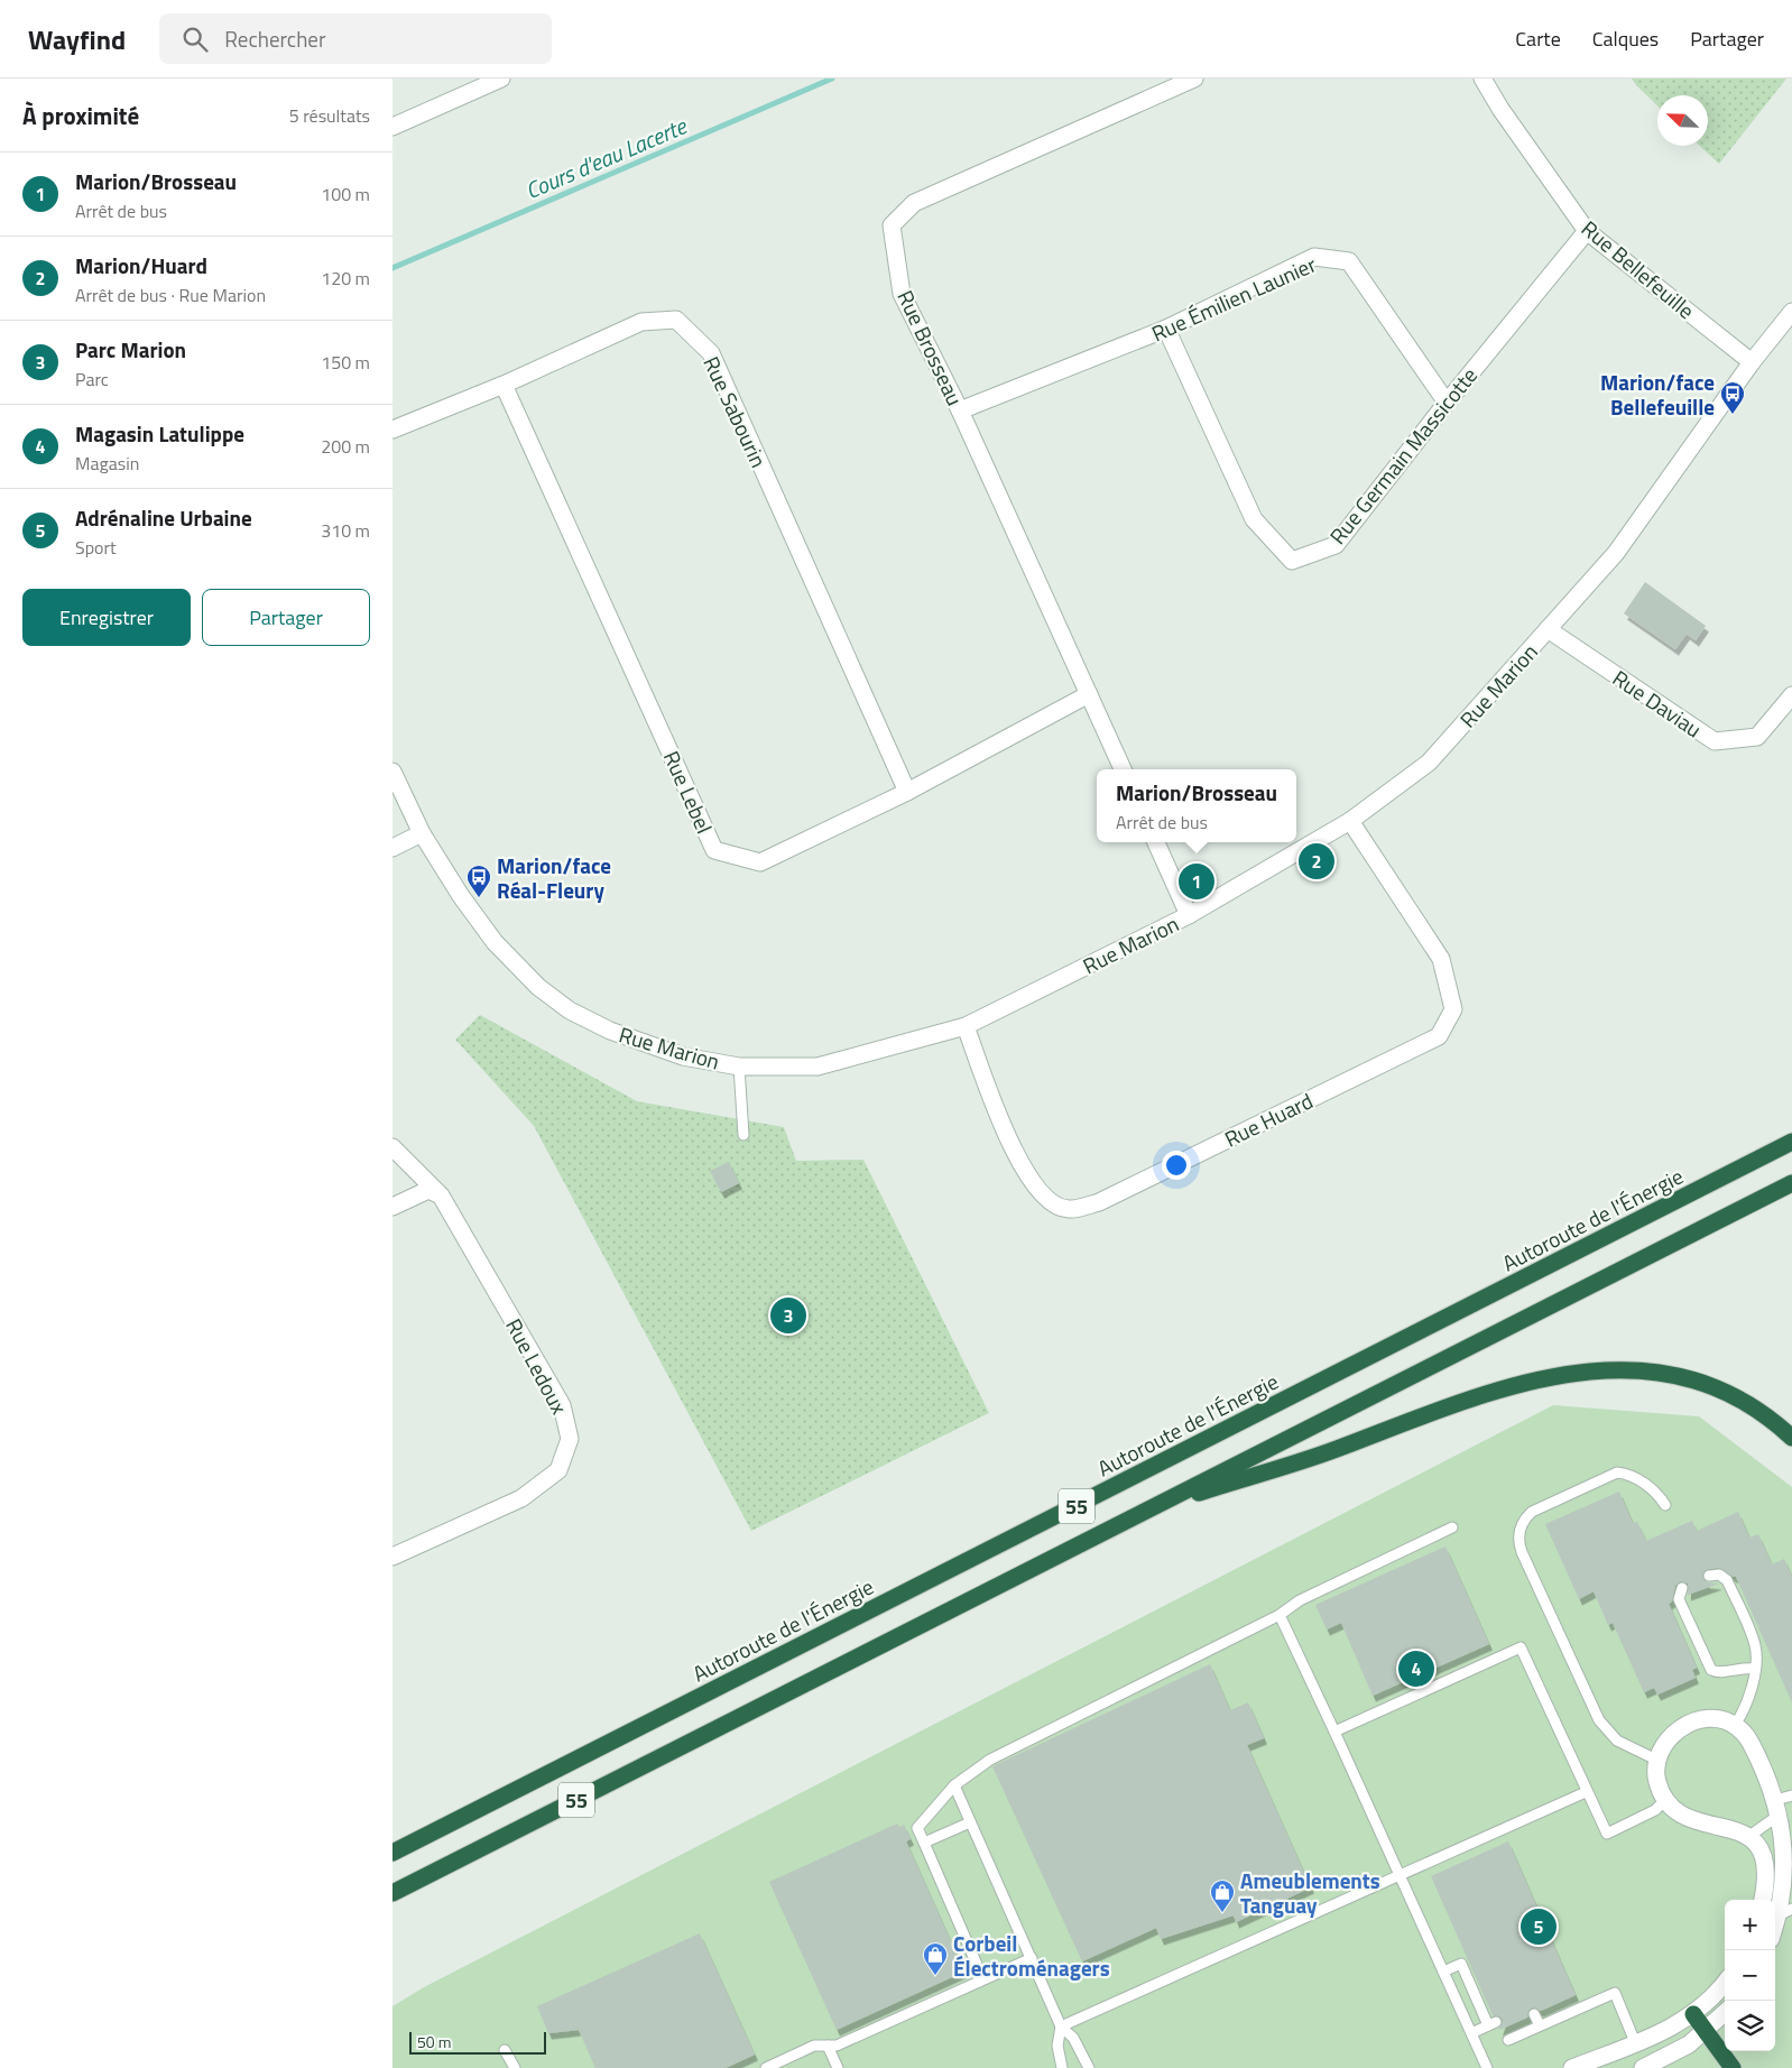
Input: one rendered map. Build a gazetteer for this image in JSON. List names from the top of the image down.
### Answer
{
  "streets": {
    "highway": ["Autoroute de l'Énergie", "55"],
    "street": [
      "Rue Bellefeuille",
      "Rue Émilien Launier",
      "Rue Brosseau",
      "Rue Sabourin",
      "Rue Germain Massicotte",
      "Rue Marion",
      "Rue Daviau",
      "Rue Lebel",
      "Rue Huard",
      "Rue Ledoux"
    ]
  },
  "crossings": [
    ["Rue Bellefeuille", "Rue Germain Massicotte"],
    ["Rue Bellefeuille", "Rue Marion"],
    ["Rue Émilien Launier", "Rue Brosseau"],
    ["Rue Émilien Launier", "Rue Germain Massicotte"],
    ["Rue Brosseau", "Rue Lebel"],
    ["Rue Sabourin", "Rue Lebel"],
    ["Rue Marion", "Rue Daviau"],
    ["Rue Marion", "Rue Huard"]
  ],
  "water": ["Cours d'eau Lacerte"],
  "places": {
    "bus stop": ["Marion/face Bellefeuille", "Marion/face Réal-Fleury"],
    "shop": ["Ameublements Tanguay", "Corbeil Électroménagers"]
  },
  "scale_bar": "50 m",
  "north": "top left",
  "page": {
    "header": "Wayfind",
    "search": "Rechercher",
    "nav": ["Carte", "Calques", "Partager"],
    "heading": ["À proximité", "5 résultats"],
    "list": [
      {
        "mark": "1",
        "name": "Marion/Brosseau",
        "note": "Arrêt de bus",
        "value": "100 m"
      },
      {
        "mark": "2",
        "name": "Marion/Huard",
        "note": "Arrêt de bus · Rue Marion",
        "value": "120 m"
      },
      {
        "mark": "3",
        "name": "Parc Marion",
        "note": "Parc",
        "value": "150 m"
      },
      {
        "mark": "4",
        "name": "Magasin Latulippe",
        "note": "Magasin",
        "value": "200 m"
      },
      {
        "mark": "5",
        "name": "Adrénaline Urbaine",
        "note": "Sport",
        "value": "310 m"
      }
    ],
    "buttons": ["Enregistrer", "Partager"],
    "popup": ["Marion/Brosseau", "Arrêt de bus"],
    "pins": [
      "2",
      "1",
      "3",
      "4",
      "5"
    ],
    "map_buttons": ["+", "−"],
    "scale": "50 m"
  }
}
